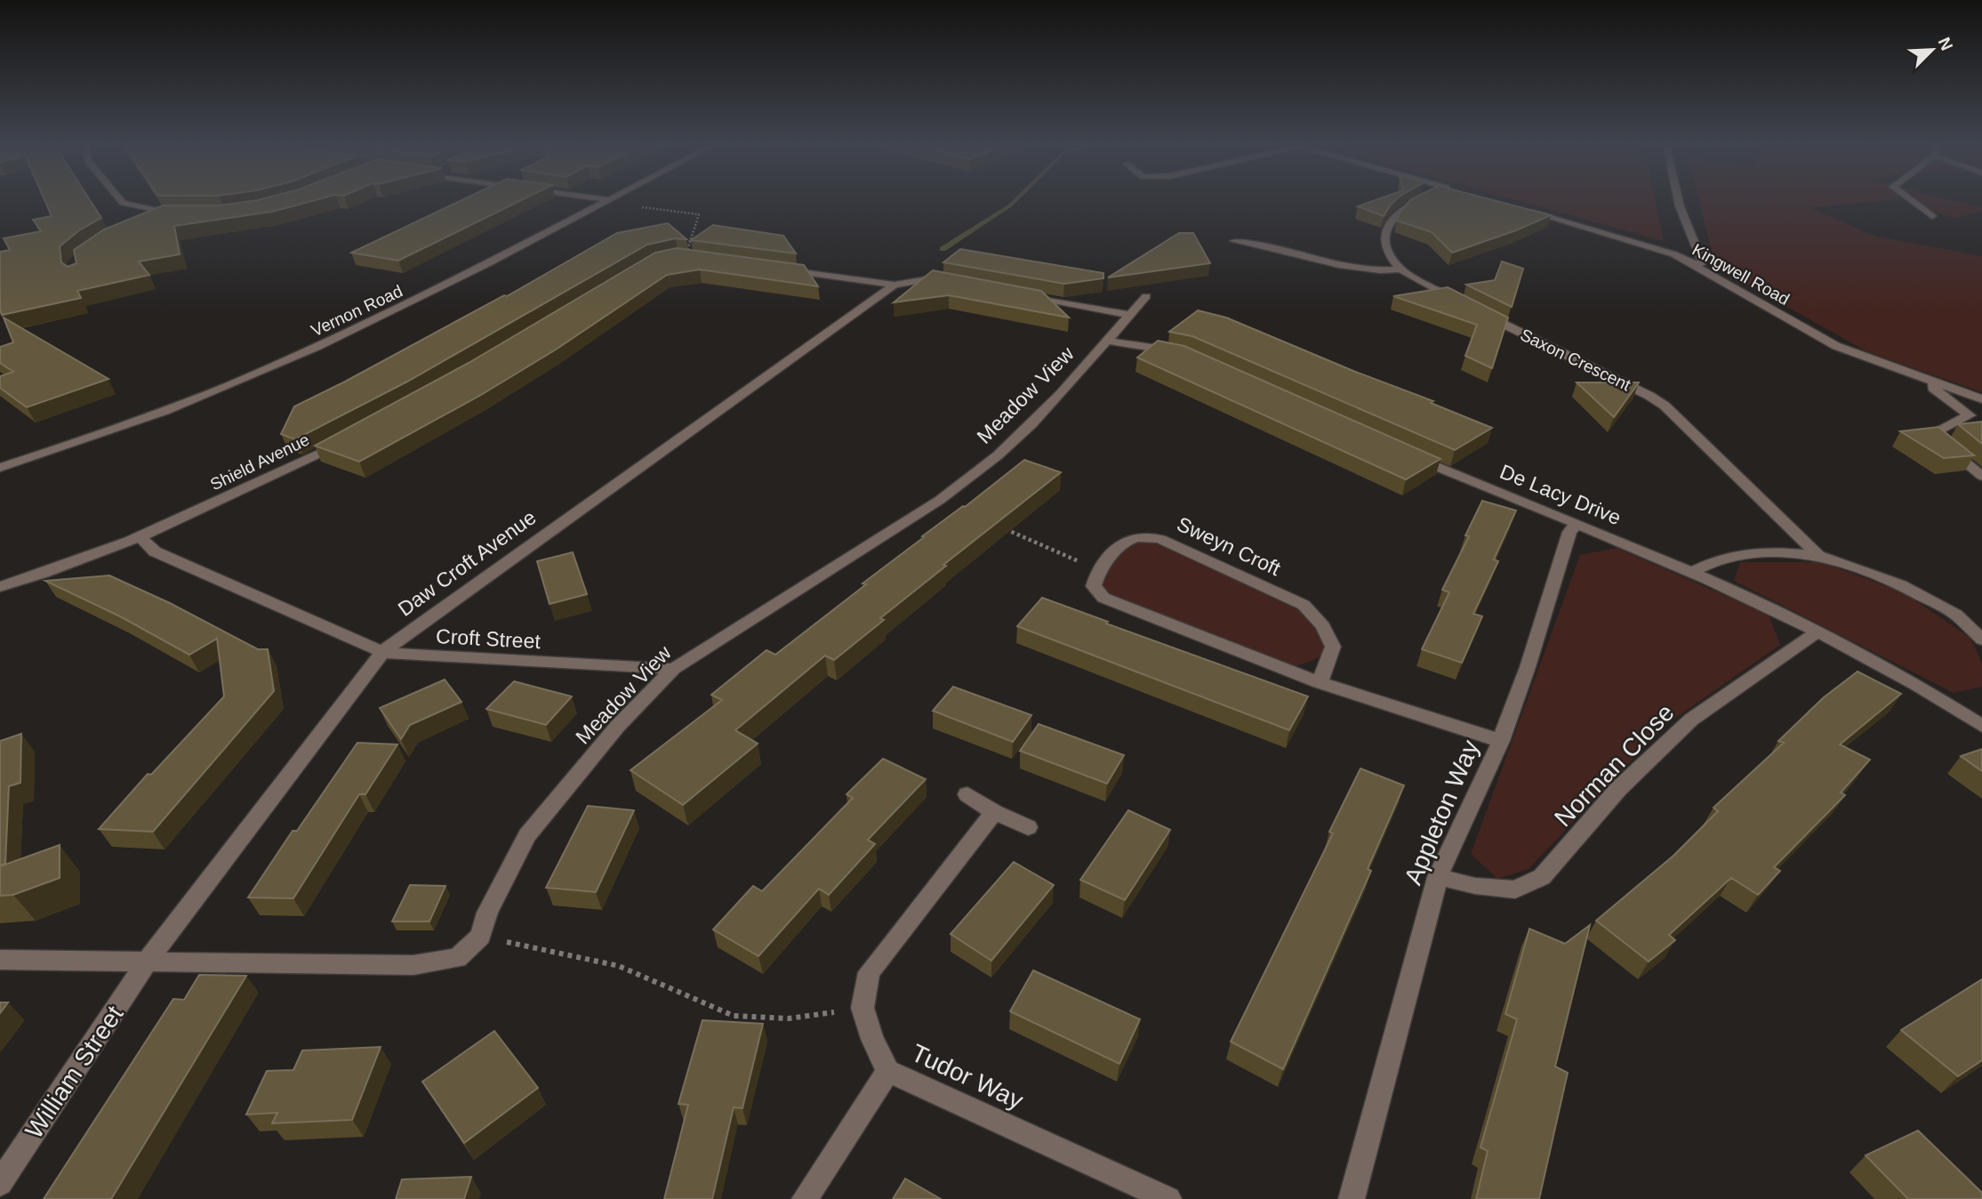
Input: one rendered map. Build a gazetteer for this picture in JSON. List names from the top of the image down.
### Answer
{
  "streets": {
    "street": [
      "Kingwell Road",
      "Vernon Road",
      "Saxon Crescent",
      "Meadow View",
      "Shield Avenue",
      "De Lacy Drive",
      "Sweyn Croft",
      "Daw Croft Avenue",
      "Croft Street",
      "Norman Close",
      "Appleton Way",
      "William Street",
      "Tudor Way"
    ]
  },
  "crossings": [
    ["Saxon Crescent", "De Lacy Drive"],
    ["Meadow View", "Daw Croft Avenue"],
    ["Meadow View", "Croft Street"],
    ["Meadow View", "William Street"],
    ["Shield Avenue", "Croft Street"],
    ["De Lacy Drive", "Norman Close"],
    ["De Lacy Drive", "Appleton Way"],
    ["Daw Croft Avenue", "Croft Street"],
    ["Daw Croft Avenue", "William Street"],
    ["Norman Close", "Appleton Way"]
  ],
  "north": "top right"
}
